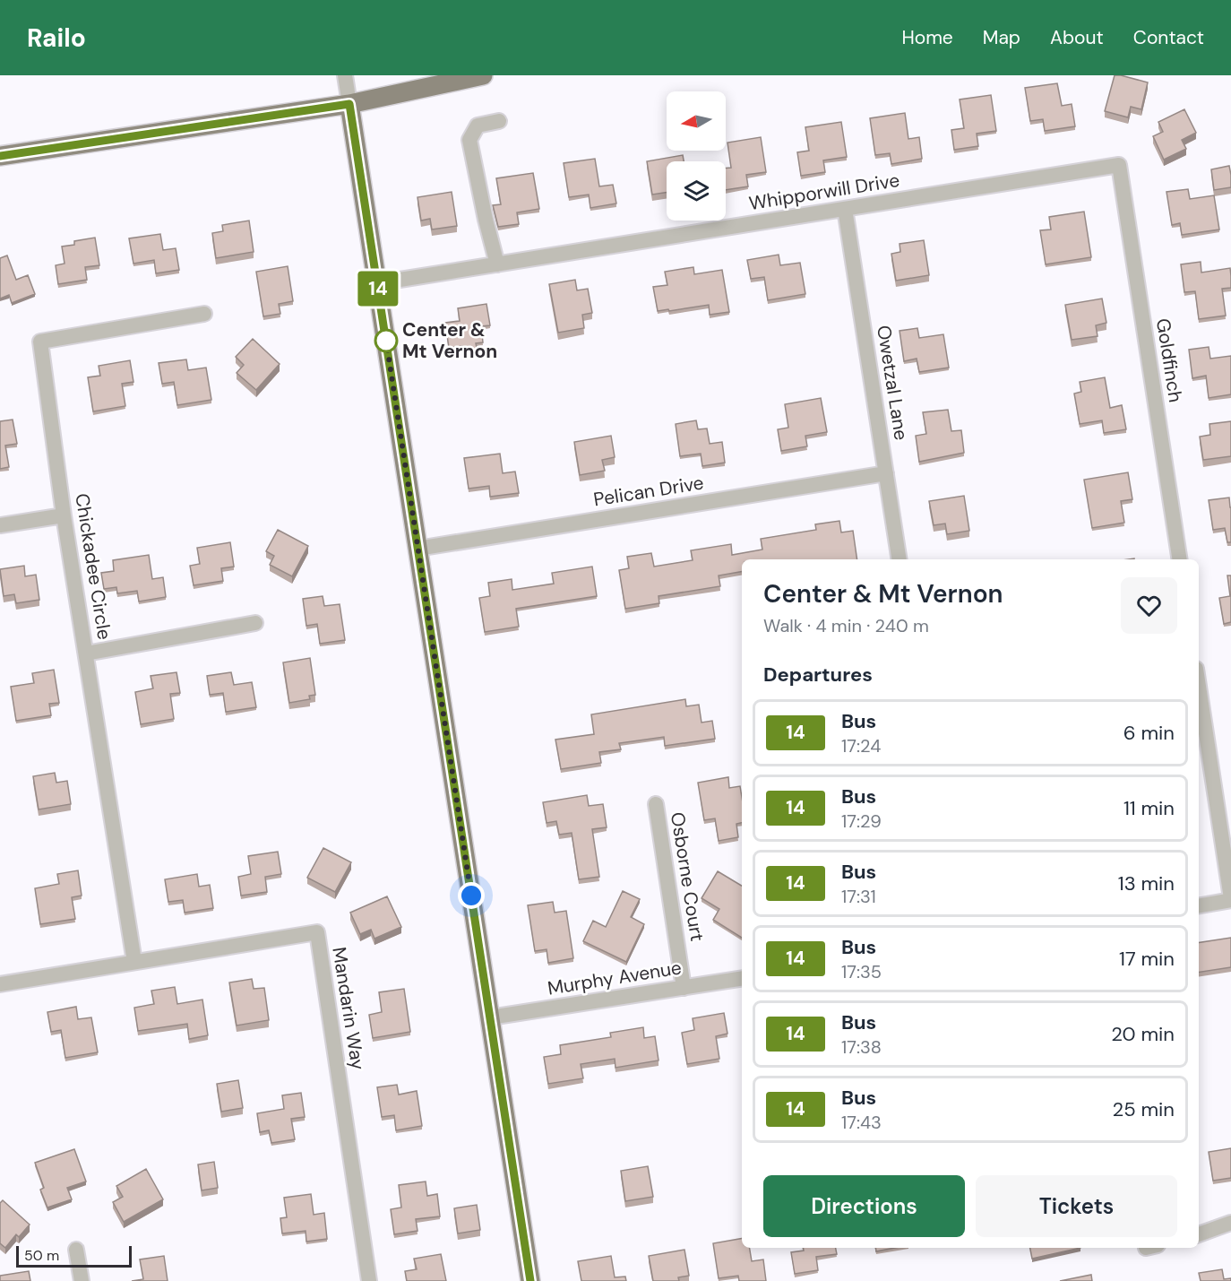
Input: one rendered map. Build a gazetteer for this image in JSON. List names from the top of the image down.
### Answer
{
  "streets": {
    "street": [
      "Whipporwill Drive",
      "Goldfinch",
      "Owetzal Lane",
      "Pelican Drive",
      "Chickadee Circle",
      "Osborne Court",
      "Murphy Avenue",
      "Mandarin Way"
    ]
  },
  "crossings": [
    ["Whipporwill Drive", "Goldfinch"],
    ["Whipporwill Drive", "Owetzal Lane"],
    ["Owetzal Lane", "Pelican Drive"],
    ["Chickadee Circle", "Mandarin Way"],
    ["Osborne Court", "Murphy Avenue"]
  ],
  "places": ["Center & Mt Vernon"],
  "lines": ["bus line 14"],
  "scale_bar": "50 m",
  "north": "left",
  "page": {
    "header": "Railo",
    "nav": [
      "Home",
      "Map",
      "About",
      "Contact"
    ],
    "on_map": "14",
    "heading": [
      ["Center & Mt Vernon", "Walk · 4 min · 240 m"],
      "Departures"
    ],
    "list": [
      {
        "mark": "14",
        "name": "Bus",
        "note": "17:24",
        "value": "6 min"
      },
      {
        "mark": "14",
        "name": "Bus",
        "note": "17:29",
        "value": "11 min"
      },
      {
        "mark": "14",
        "name": "Bus",
        "note": "17:31",
        "value": "13 min"
      },
      {
        "mark": "14",
        "name": "Bus",
        "note": "17:35",
        "value": "17 min"
      },
      {
        "mark": "14",
        "name": "Bus",
        "note": "17:38",
        "value": "20 min"
      },
      {
        "mark": "14",
        "name": "Bus",
        "note": "17:43",
        "value": "25 min"
      }
    ],
    "buttons": ["Directions", "Tickets"],
    "scale": "50 m"
  }
}
